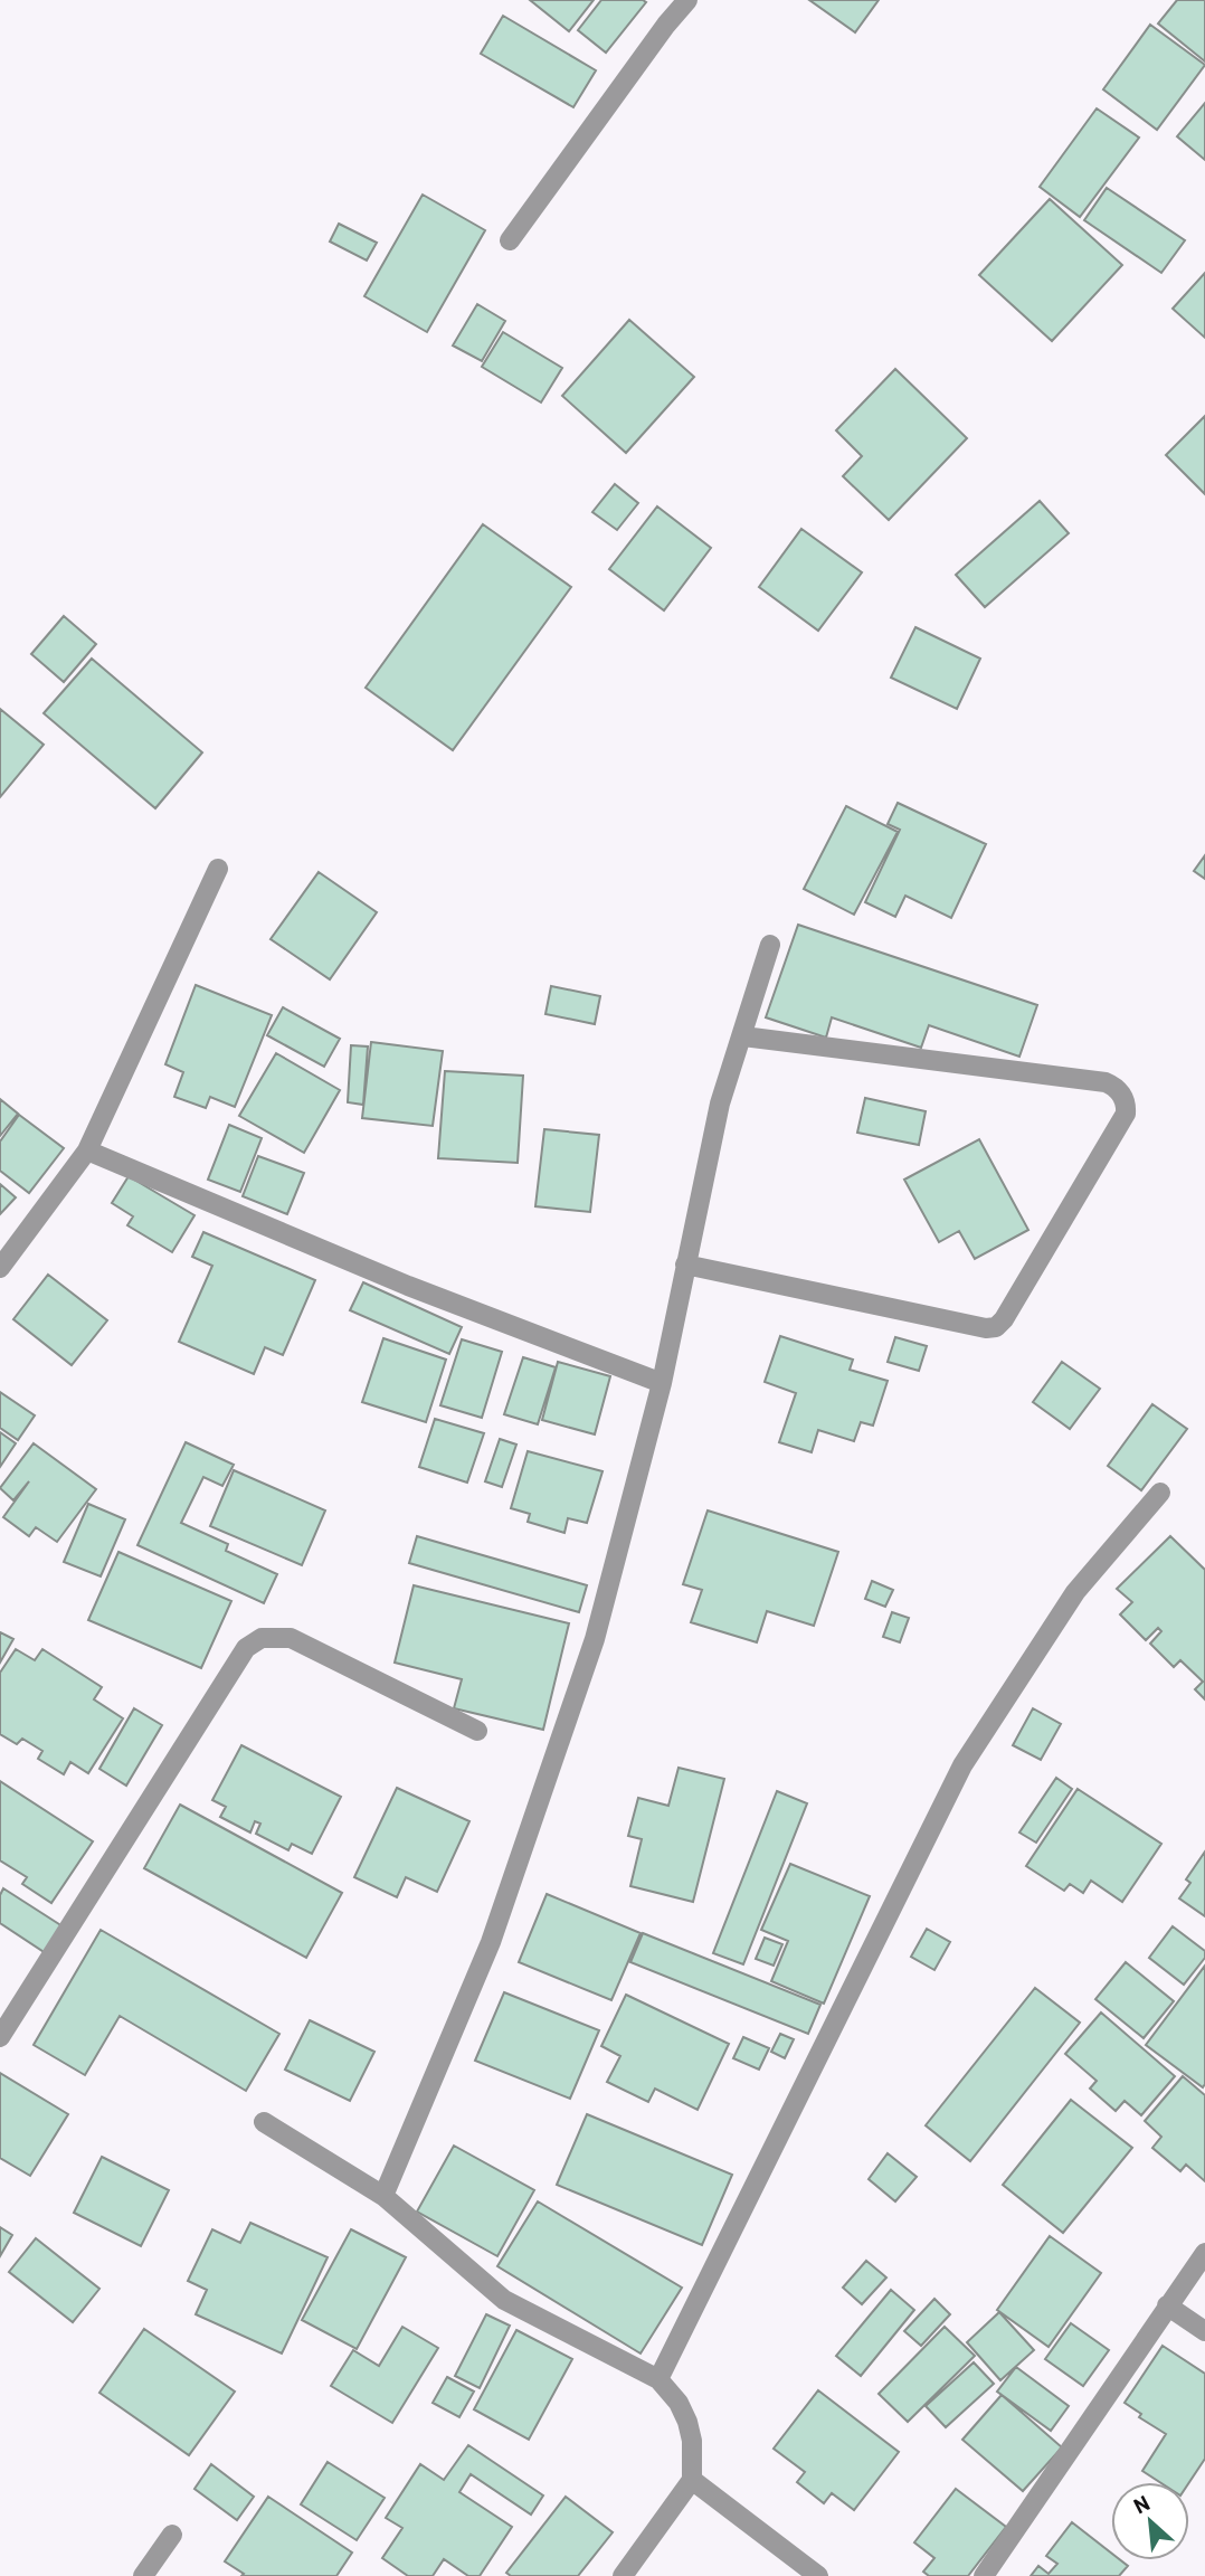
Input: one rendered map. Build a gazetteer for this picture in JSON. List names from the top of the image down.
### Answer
{
  "north": "top left"
}
